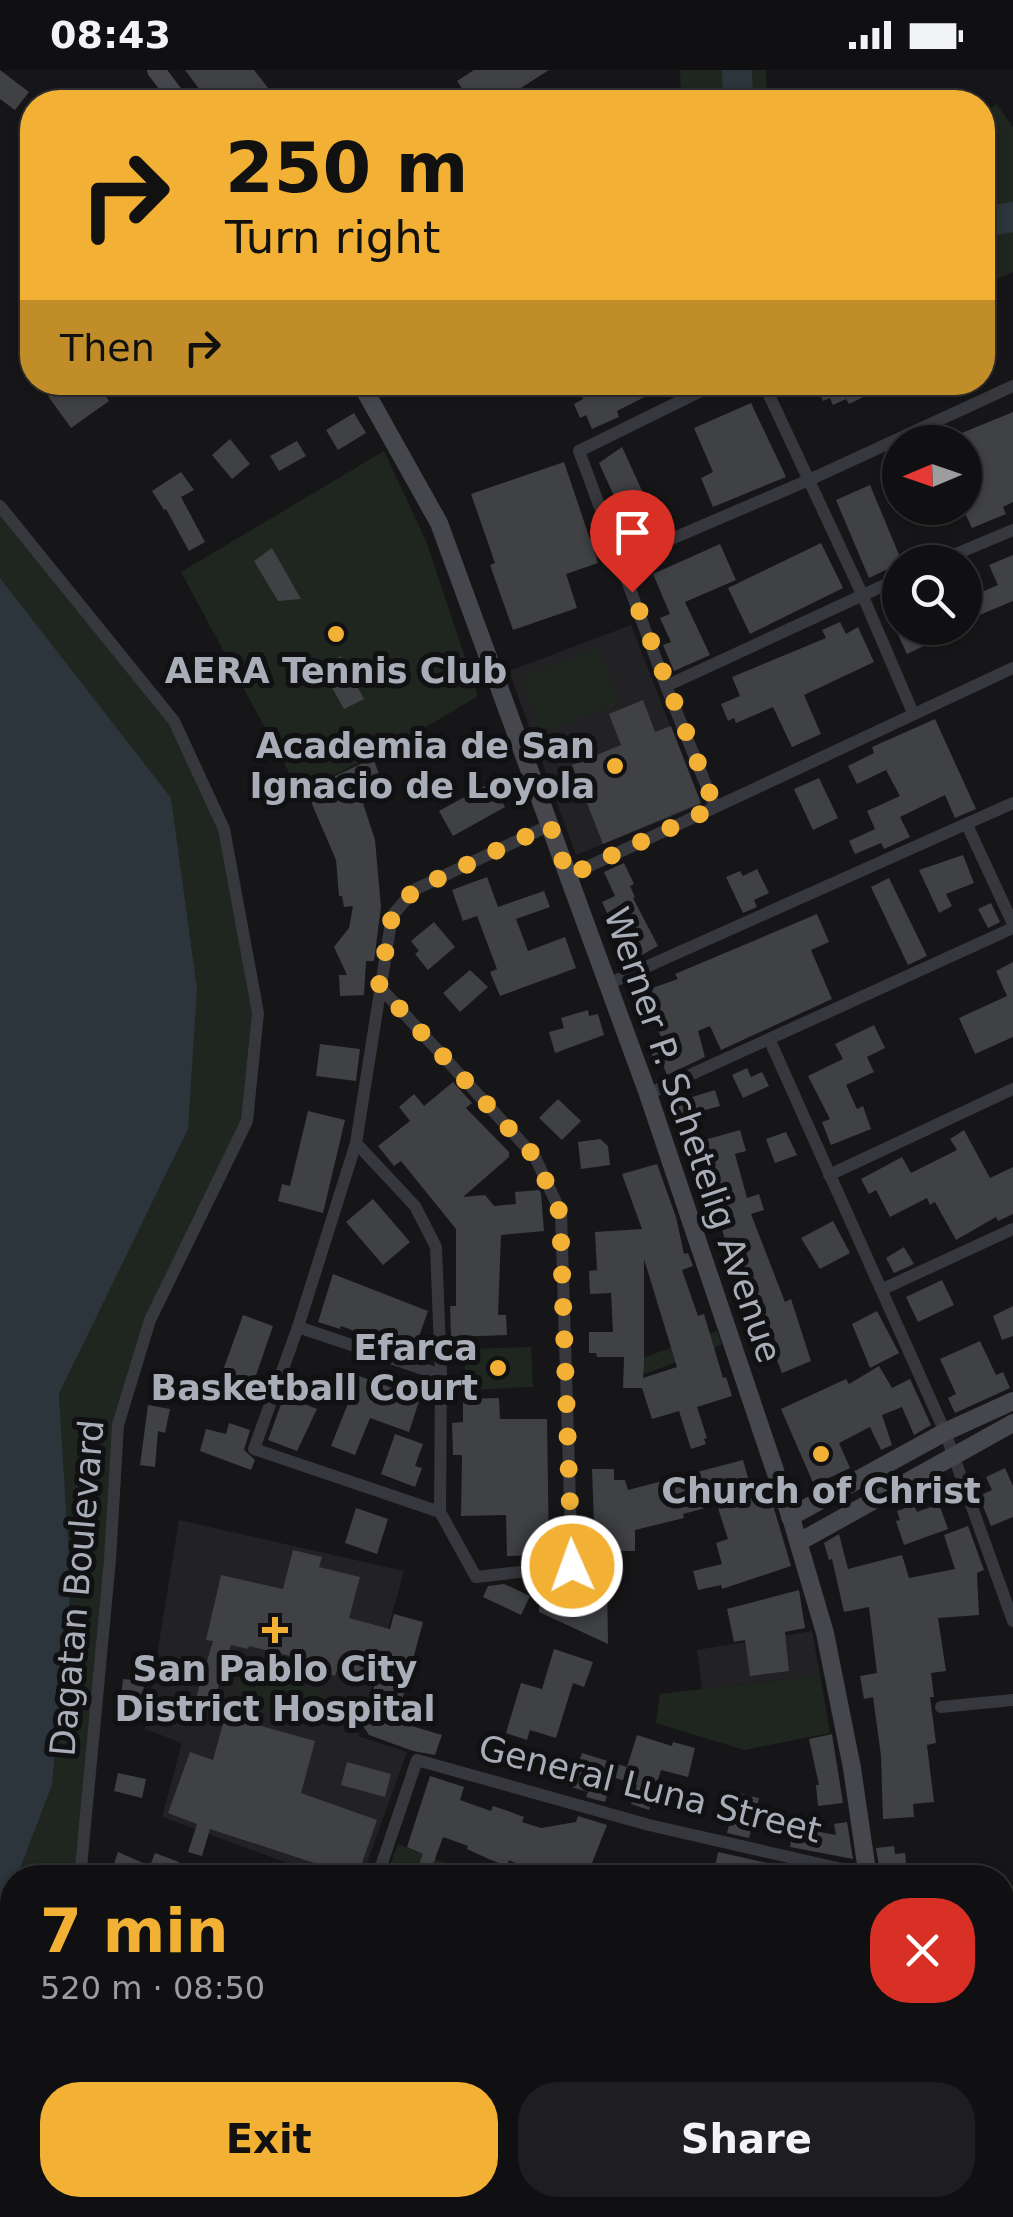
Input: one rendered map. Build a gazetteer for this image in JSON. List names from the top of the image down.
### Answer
{
  "streets": {
    "main road": ["Werner P. Schetelig Avenue"],
    "street": ["Dagatan Boulevard", "General Luna Street"]
  },
  "places": {
    "other": [
      "AERA Tennis Club",
      "Academia de San Ignacio de Loyola",
      "Efarca Basketball Court",
      "Church of Christ"
    ],
    "health": ["San Pablo City District Hospital"]
  },
  "north": "left",
  "page": {
    "status": "08:43",
    "turn": ["250 m", "Turn right"],
    "then": "Then",
    "heading": ["7 min", "520 m · 08:50"],
    "buttons": ["Exit", "Share"]
  }
}
